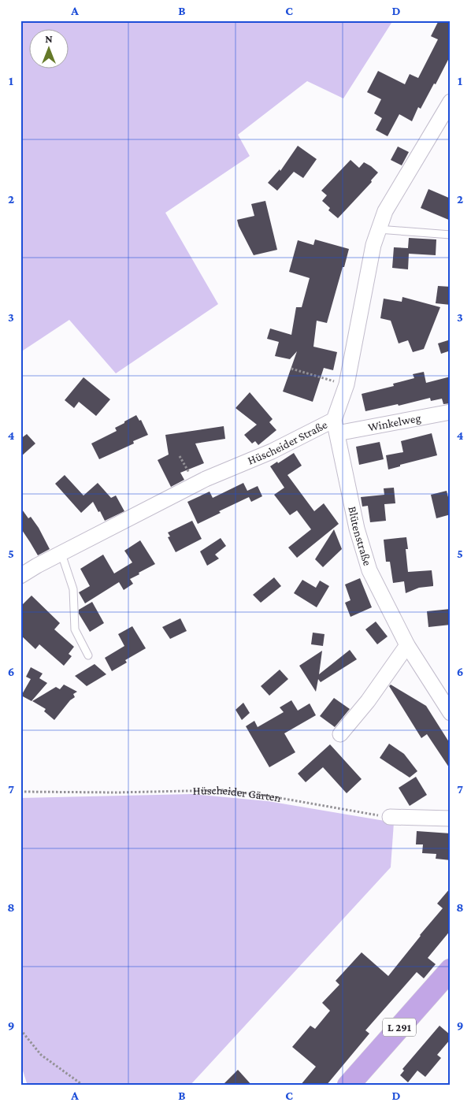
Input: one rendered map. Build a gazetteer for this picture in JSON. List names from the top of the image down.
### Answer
{
  "streets": {
    "main road": ["L 291"],
    "street": ["Winkelweg", "Hüscheider Straße", "Blütenstraße"],
    "path": ["Hüscheider Gärten"]
  },
  "crossings": [
    ["Winkelweg", "Hüscheider Straße"],
    ["Winkelweg", "Blütenstraße"],
    ["Hüscheider Straße", "Blütenstraße"]
  ],
  "north": "top",
  "grid": {
    "columns": [
      "A",
      "B",
      "C",
      "D"
    ],
    "rows": [
      "1",
      "2",
      "3",
      "4",
      "5",
      "6",
      "7",
      "8",
      "9"
    ]
  }
}
